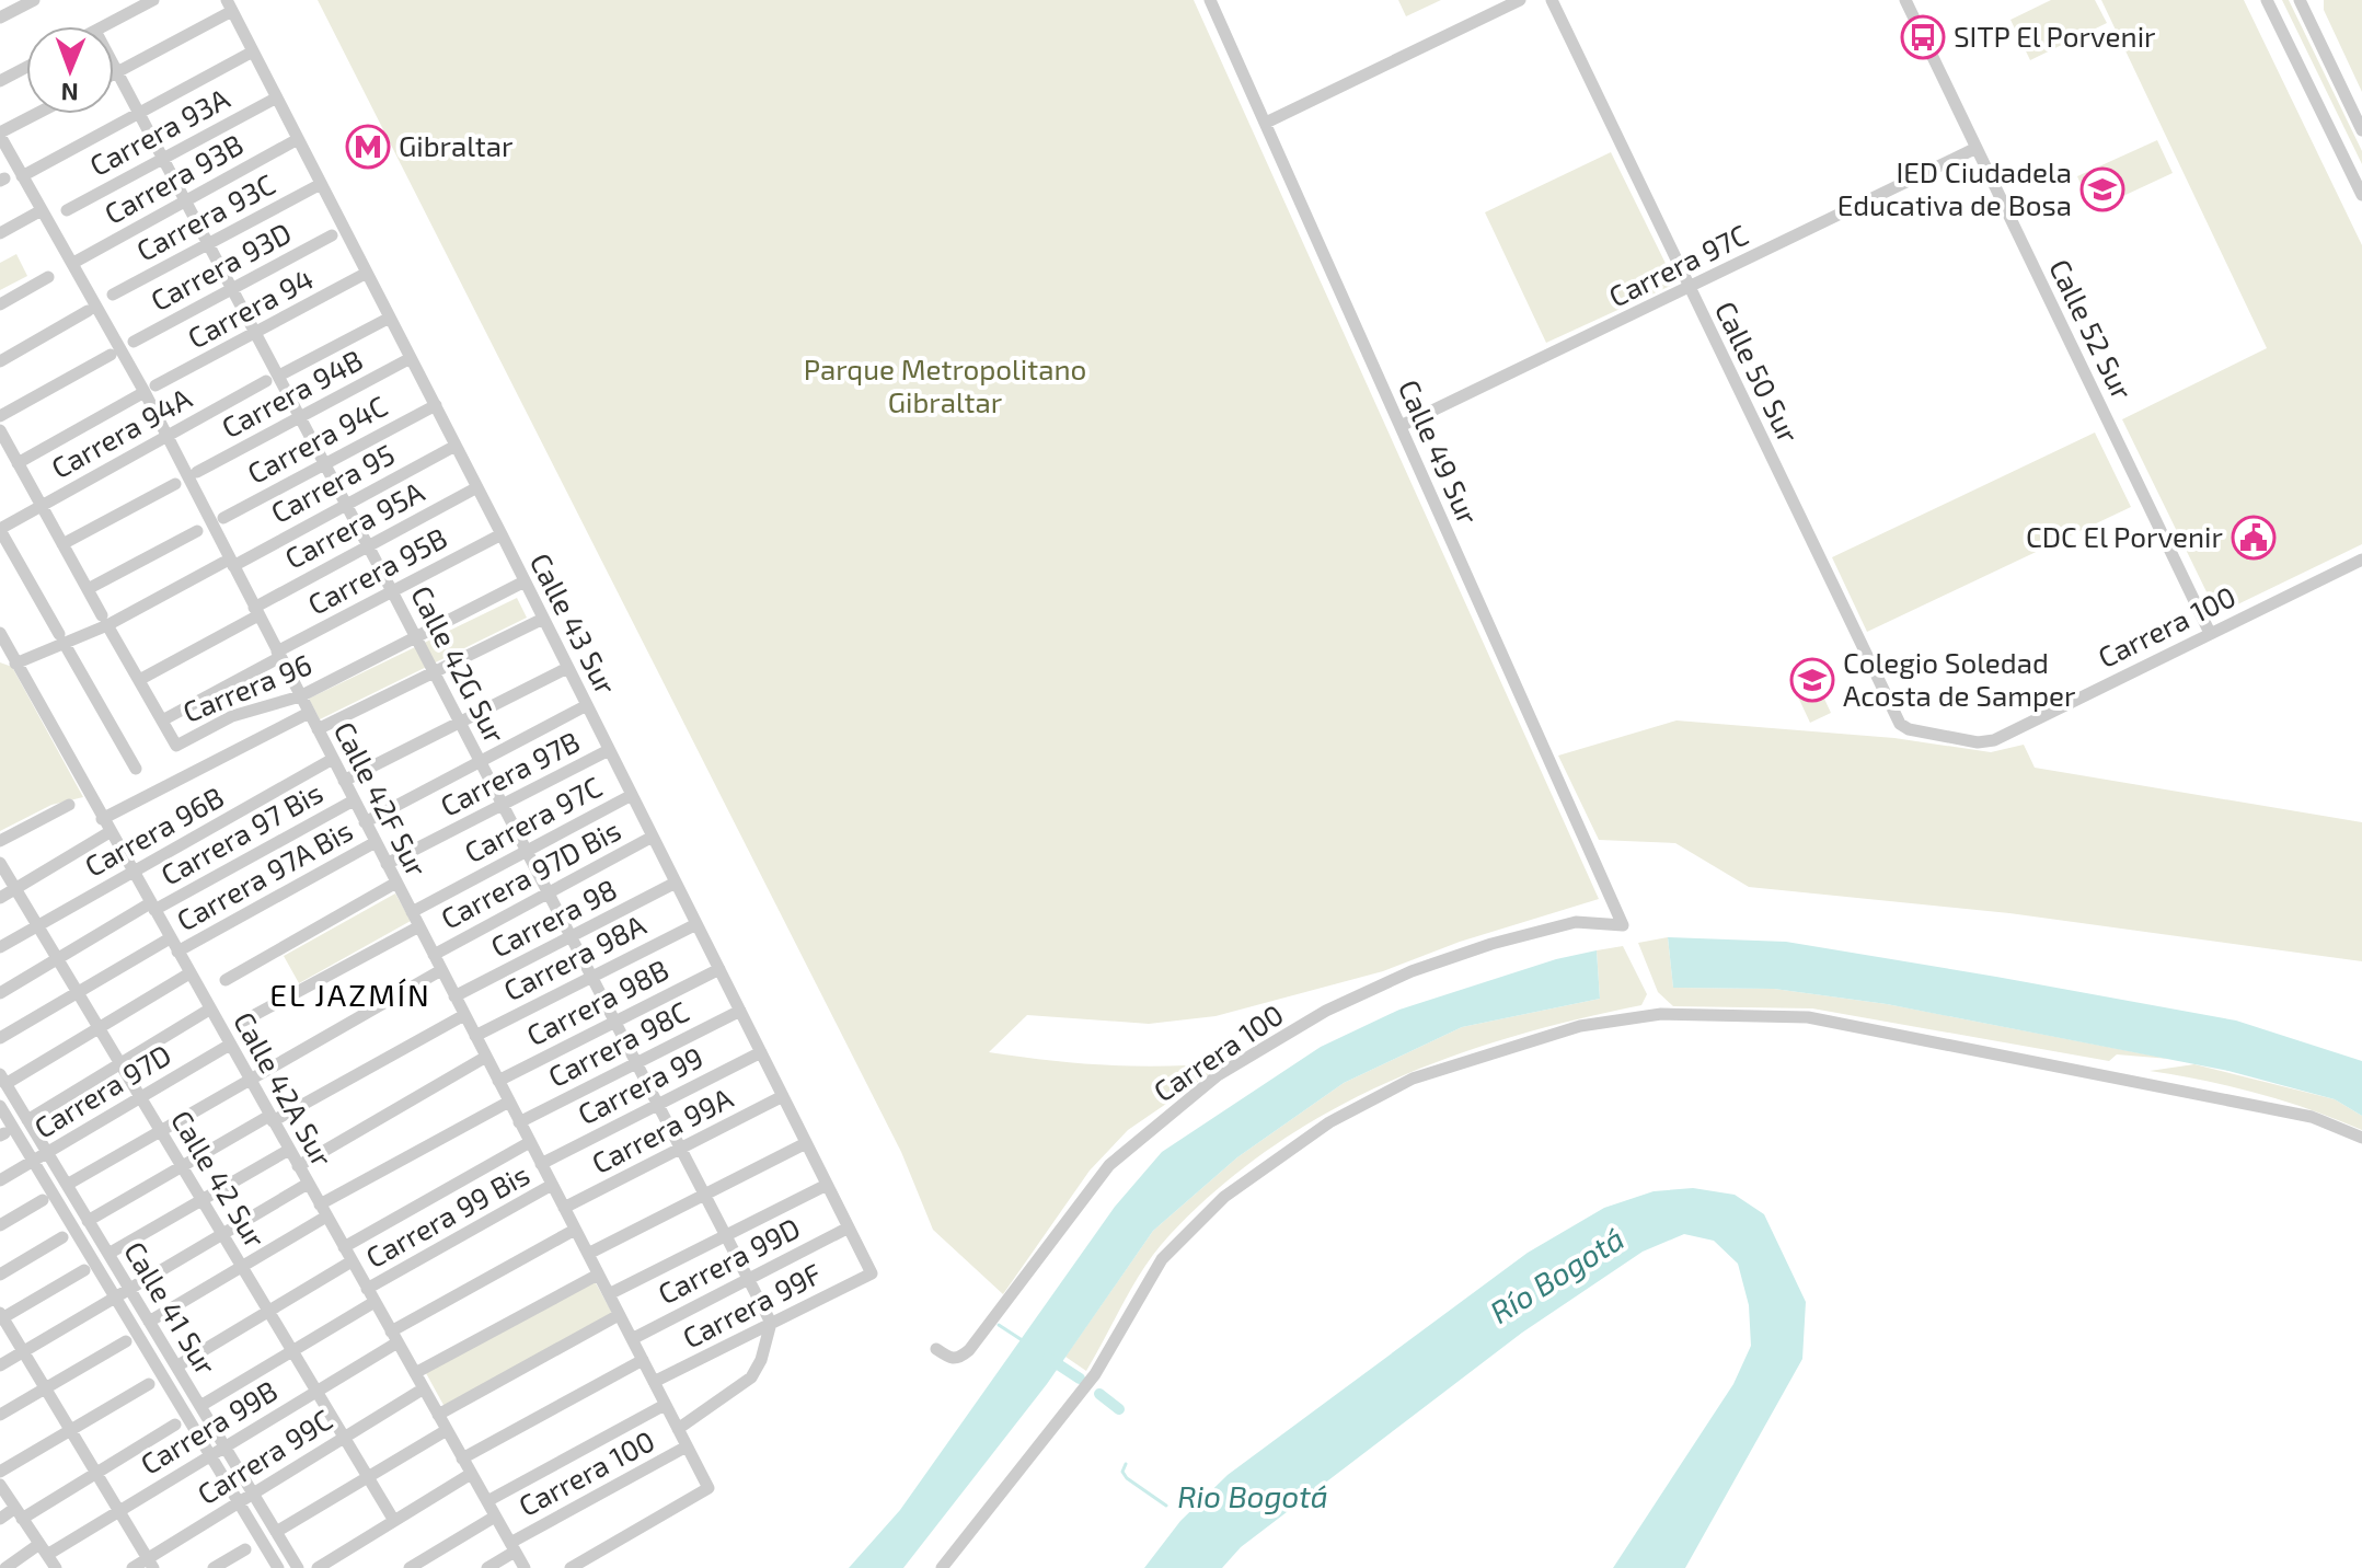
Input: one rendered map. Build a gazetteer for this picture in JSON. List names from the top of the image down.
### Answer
{
  "streets": {
    "street": [
      "Carrera 93A",
      "Carrera 93B",
      "Carrera 93C",
      "Carrera 97C",
      "Carrera 93D",
      "Carrera 94",
      "Calle 52 Sur",
      "Calle 50 Sur",
      "Carrera 94B",
      "Carrera 94A",
      "Carrera 94C",
      "Calle 49 Sur",
      "Carrera 95",
      "Carrera 95A",
      "Carrera 95B",
      "Calle 43 Sur",
      "Carrera 100",
      "Calle 42G Sur",
      "Carrera 96",
      "Carrera 97B",
      "Calle 42F Sur",
      "Carrera 96B",
      "Carrera 97 Bis",
      "Carrera 97D Bis",
      "Carrera 97A Bis",
      "Carrera 98",
      "Carrera 98A",
      "Carrera 98B",
      "Carrera 98C",
      "Carrera 99",
      "Calle 42A Sur",
      "Carrera 97D",
      "Carrera 99A",
      "Calle 42 Sur",
      "Carrera 99 Bis",
      "Carrera 99D",
      "Carrera 99F",
      "Calle 41 Sur",
      "Carrera 99B",
      "Carrera 99C"
    ]
  },
  "crossings": [
    ["Carrera 93A", "Calle 43 Sur"],
    ["Carrera 93A", "Calle 42G Sur"],
    ["Carrera 93B", "Calle 43 Sur"],
    ["Carrera 93B", "Calle 42G Sur"],
    ["Carrera 93B", "Calle 42F Sur"],
    ["Carrera 93C", "Calle 43 Sur"],
    ["Carrera 93C", "Calle 42G Sur"],
    ["Carrera 97C", "Calle 52 Sur"],
    ["Carrera 97C", "Calle 50 Sur"],
    ["Carrera 97C", "Calle 49 Sur"],
    ["Carrera 97C", "Calle 43 Sur"],
    ["Carrera 97C", "Calle 42G Sur"],
    ["Carrera 97C", "Calle 42F Sur"],
    ["Carrera 93D", "Calle 42G Sur"],
    ["Carrera 94", "Calle 43 Sur"],
    ["Carrera 94", "Calle 42G Sur"],
    ["Carrera 94", "Calle 42F Sur"],
    ["Calle 52 Sur", "Carrera 100"],
    ["Calle 50 Sur", "Carrera 100"],
    ["Carrera 94B", "Calle 43 Sur"],
    ["Carrera 94B", "Calle 42G Sur"],
    ["Carrera 94A", "Calle 43 Sur"],
    ["Carrera 94A", "Calle 42G Sur"],
    ["Carrera 94A", "Calle 42F Sur"],
    ["Carrera 94C", "Calle 43 Sur"],
    ["Carrera 94C", "Calle 42G Sur"],
    ["Calle 49 Sur", "Carrera 100"],
    ["Carrera 95", "Calle 43 Sur"],
    ["Carrera 95", "Calle 42G Sur"],
    ["Carrera 95", "Calle 42F Sur"],
    ["Carrera 95", "Calle 42A Sur"],
    ["Carrera 95A", "Calle 43 Sur"],
    ["Carrera 95A", "Calle 42G Sur"],
    ["Carrera 95A", "Calle 42F Sur"],
    ["Carrera 95B", "Calle 43 Sur"],
    ["Carrera 95B", "Calle 42G Sur"],
    ["Carrera 95B", "Carrera 96"],
    ["Carrera 95B", "Calle 42F Sur"],
    ["Calle 43 Sur", "Carrera 96"],
    ["Calle 43 Sur", "Carrera 97B"],
    ["Calle 43 Sur", "Carrera 97D Bis"],
    ["Calle 43 Sur", "Carrera 98"],
    ["Calle 43 Sur", "Carrera 98A"],
    ["Calle 43 Sur", "Carrera 98B"],
    ["Calle 43 Sur", "Carrera 98C"],
    ["Calle 43 Sur", "Carrera 99"],
    ["Calle 43 Sur", "Carrera 99A"],
    ["Calle 43 Sur", "Carrera 99D"],
    ["Calle 43 Sur", "Carrera 99F"],
    ["Carrera 100", "Calle 42F Sur"],
    ["Carrera 100", "Calle 42A Sur"],
    ["Calle 42G Sur", "Carrera 96"],
    ["Calle 42G Sur", "Carrera 97B"],
    ["Calle 42G Sur", "Carrera 97D Bis"],
    ["Calle 42G Sur", "Carrera 98"],
    ["Calle 42G Sur", "Carrera 98A"],
    ["Calle 42G Sur", "Carrera 98B"],
    ["Calle 42G Sur", "Carrera 98C"],
    ["Calle 42G Sur", "Carrera 99"],
    ["Calle 42G Sur", "Carrera 99A"],
    ["Calle 42G Sur", "Carrera 99D"],
    ["Calle 42G Sur", "Carrera 99F"],
    ["Carrera 96", "Calle 42F Sur"],
    ["Carrera 97B", "Calle 42F Sur"],
    ["Calle 42F Sur", "Carrera 96B"],
    ["Calle 42F Sur", "Carrera 97 Bis"],
    ["Calle 42F Sur", "Carrera 97D Bis"],
    ["Calle 42F Sur", "Carrera 97A Bis"],
    ["Calle 42F Sur", "Carrera 98"],
    ["Calle 42F Sur", "Carrera 98A"],
    ["Calle 42F Sur", "Carrera 98B"],
    ["Calle 42F Sur", "Carrera 98C"],
    ["Calle 42F Sur", "Carrera 99"],
    ["Calle 42F Sur", "Carrera 99A"],
    ["Calle 42F Sur", "Carrera 99 Bis"],
    ["Calle 42F Sur", "Carrera 99D"],
    ["Calle 42F Sur", "Carrera 99F"],
    ["Calle 42F Sur", "Carrera 99B"],
    ["Carrera 96B", "Calle 42A Sur"],
    ["Carrera 96B", "Calle 42 Sur"],
    ["Carrera 97 Bis", "Calle 42A Sur"],
    ["Carrera 97 Bis", "Calle 42 Sur"],
    ["Carrera 97A Bis", "Calle 42A Sur"],
    ["Calle 42A Sur", "Carrera 97D"],
    ["Calle 42A Sur", "Carrera 99 Bis"],
    ["Calle 42A Sur", "Carrera 99B"],
    ["Calle 42A Sur", "Carrera 99C"],
    ["Carrera 97D", "Calle 42 Sur"],
    ["Carrera 97D", "Calle 41 Sur"],
    ["Calle 42 Sur", "Carrera 99B"],
    ["Calle 42 Sur", "Carrera 99C"],
    ["Calle 41 Sur", "Carrera 99B"],
    ["Calle 41 Sur", "Carrera 99C"]
  ],
  "districts": ["EL JAZMÍN"],
  "water": ["Río Bogotá", "Rio Bogotá"],
  "parks": ["Parque Metropolitano Gibraltar"],
  "places": {
    "bus stop": ["SITP El Porvenir"],
    "metro station": ["Gibraltar"],
    "school or university": ["IED Ciudadela Educativa de Bosa", "Colegio Soledad Acosta de Samper"],
    "public building": ["CDC El Porvenir"]
  },
  "north": "bottom"
}
